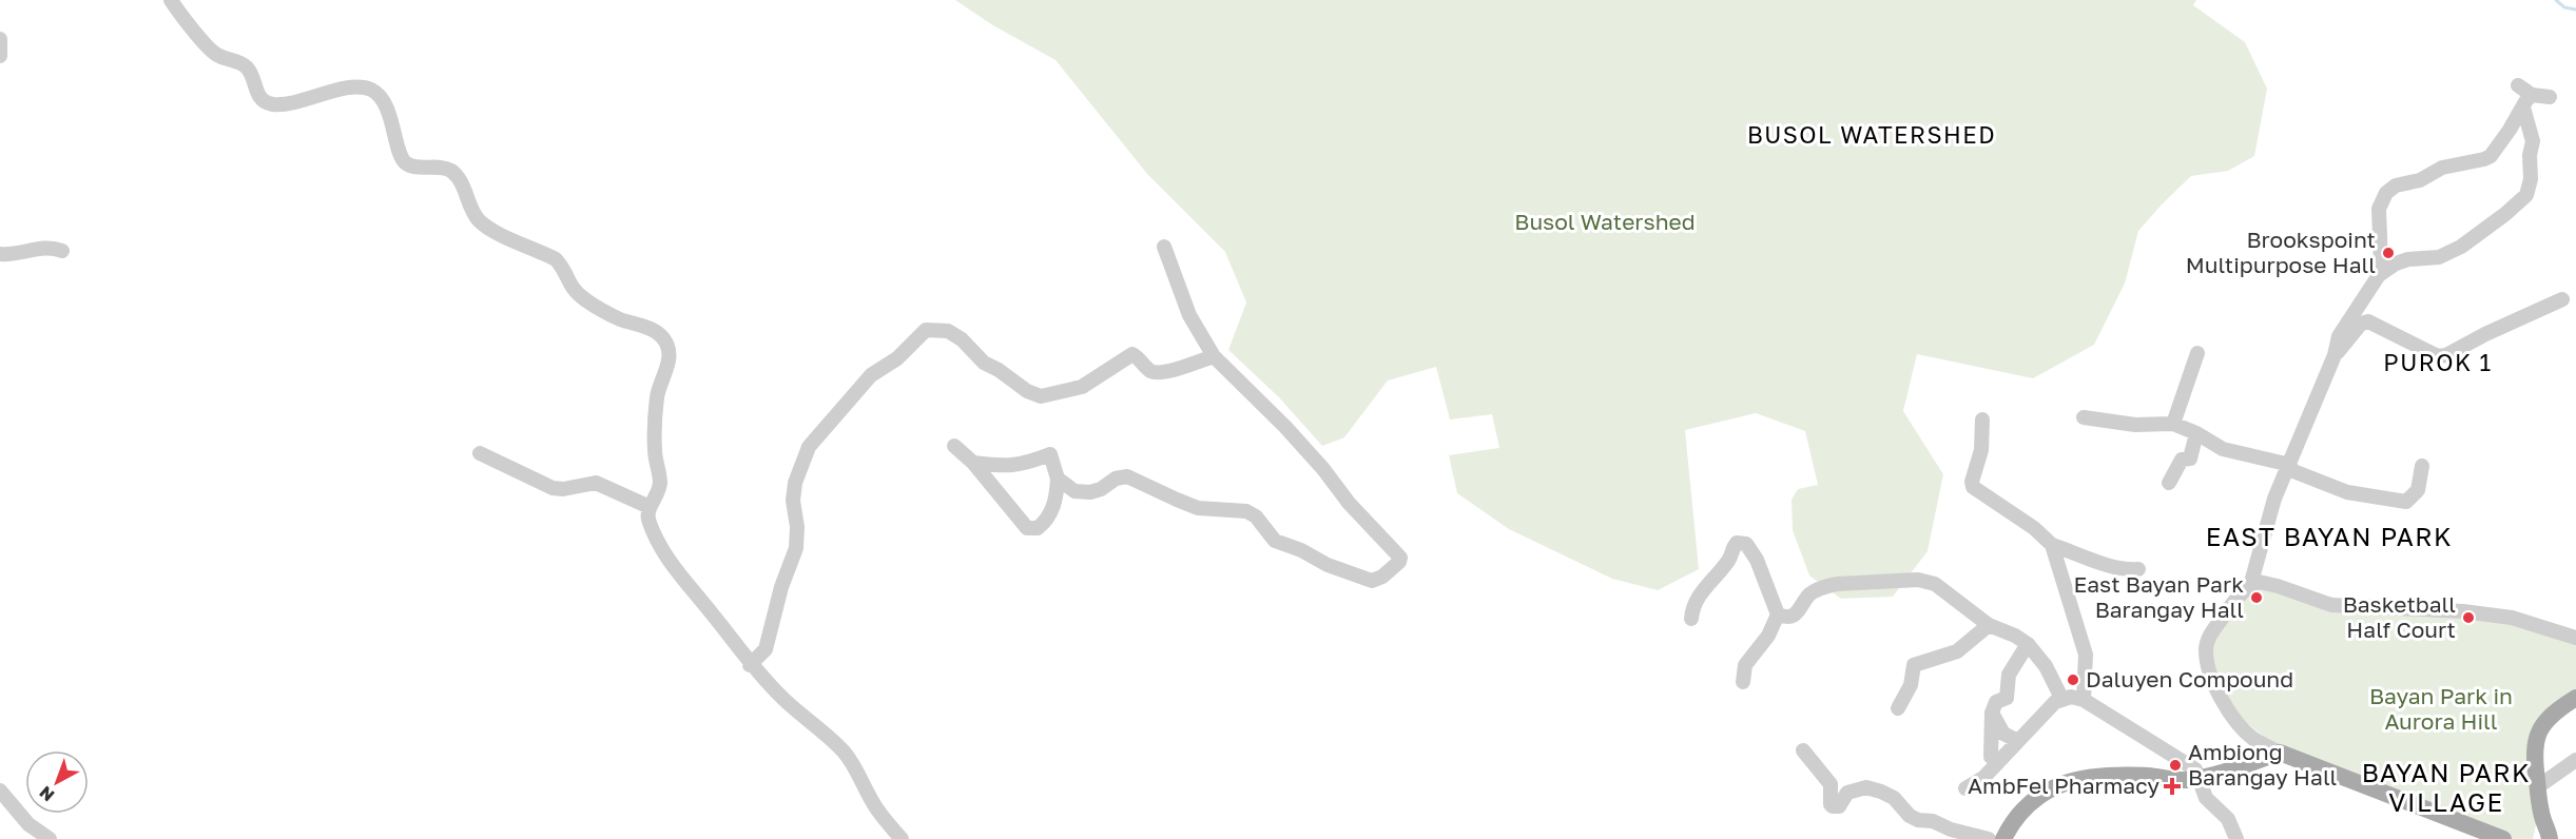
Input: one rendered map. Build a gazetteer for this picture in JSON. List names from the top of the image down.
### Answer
{
  "districts": [
    "BUSOL WATERSHED",
    "PUROK 1",
    "EAST BAYAN PARK",
    "BAYAN PARK VILLAGE"
  ],
  "parks": ["Busol Watershed", "Bayan Park in Aurora Hill"],
  "places": {
    "other": [
      "Brookspoint Multipurpose Hall",
      "East Bayan Park Barangay Hall",
      "Basketball Half Court",
      "Daluyen Compound",
      "Ambiong Barangay Hall"
    ],
    "health": ["AmbFel Pharmacy"]
  },
  "north": "bottom left"
}
